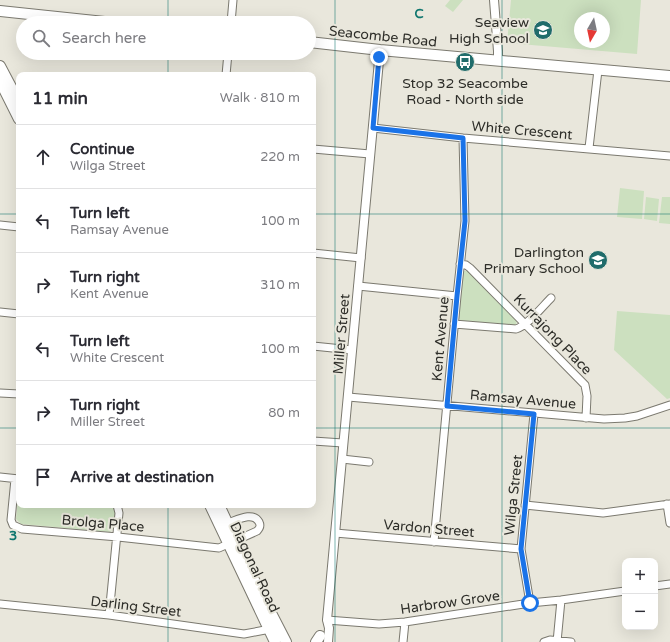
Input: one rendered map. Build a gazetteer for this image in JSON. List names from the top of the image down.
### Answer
{
  "streets": {
    "main road": ["Seacombe Road", "Diagonal Road"],
    "street": [
      "White Crescent",
      "Miller Street",
      "Kurrajong Place",
      "Kent Avenue",
      "Ramsay Avenue",
      "Wilga Street",
      "Brolga Place",
      "Vardon Street",
      "Harbrow Grove",
      "Darling Street"
    ]
  },
  "crossings": [
    ["Seacombe Road", "Miller Street"],
    ["White Crescent", "Miller Street"],
    ["White Crescent", "Kent Avenue"],
    ["Miller Street", "Ramsay Avenue"],
    ["Miller Street", "Vardon Street"],
    ["Miller Street", "Harbrow Grove"],
    ["Kurrajong Place", "Kent Avenue"],
    ["Kurrajong Place", "Ramsay Avenue"],
    ["Kent Avenue", "Ramsay Avenue"],
    ["Kent Avenue", "Vardon Street"],
    ["Ramsay Avenue", "Wilga Street"],
    ["Wilga Street", "Vardon Street"],
    ["Wilga Street", "Harbrow Grove"],
    ["Brolga Place", "Diagonal Road"],
    ["Diagonal Road", "Darling Street"]
  ],
  "places": {
    "school or university": ["Seaview High School", "Darlington Primary School"],
    "bus stop": ["Stop 32 Seacombe Road - North side"]
  },
  "north": "bottom",
  "page": {
    "search": "Search here",
    "heading": ["11 min", "Walk · 810 m"],
    "list": [
      ["Continue", "Wilga Street", "220 m"],
      ["Turn left", "Ramsay Avenue", "100 m"],
      ["Turn right", "Kent Avenue", "310 m"],
      ["Turn left", "White Crescent", "100 m"],
      ["Turn right", "Miller Street", "80 m"],
      "Arrive at destination"
    ],
    "map_buttons": ["+", "−"]
  },
  "grid": {
    "columns": ["C"],
    "rows": ["3"]
  }
}
